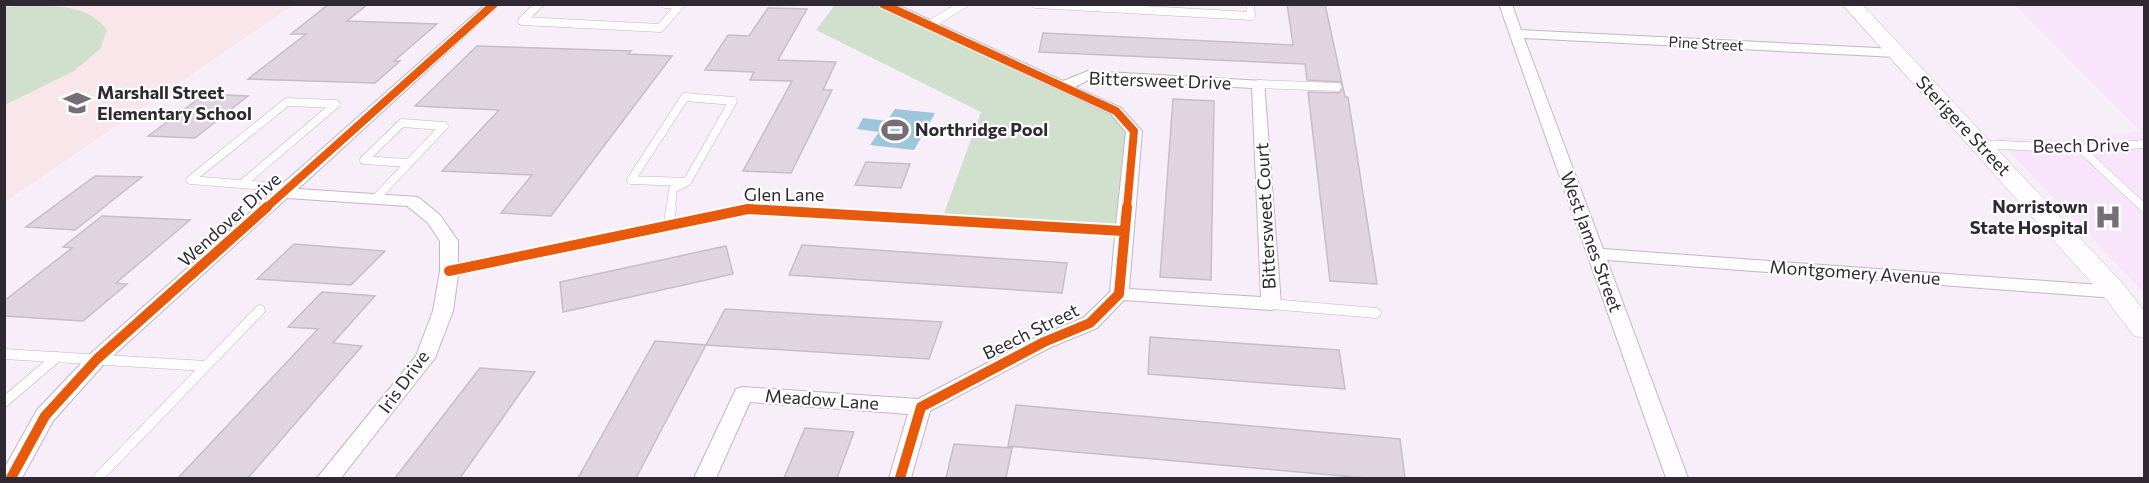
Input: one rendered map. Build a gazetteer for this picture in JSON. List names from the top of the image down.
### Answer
{
  "streets": {
    "street": [
      "Pine Street",
      "Bittersweet Drive",
      "Sterigere Street",
      "Glen Lane",
      "Bittersweet Court",
      "Wendover Drive",
      "West James Street",
      "Montgomery Avenue",
      "Beech Street",
      "Iris Drive",
      "Meadow Lane"
    ],
    "lane": ["Beech Drive"]
  },
  "crossings": [
    ["Pine Street", "Sterigere Street"],
    ["Pine Street", "West James Street"],
    ["Bittersweet Drive", "Bittersweet Court"],
    ["Sterigere Street", "Beech Drive"],
    ["Sterigere Street", "Montgomery Avenue"],
    ["Glen Lane", "Iris Drive"],
    ["Bittersweet Court", "Beech Street"],
    ["Wendover Drive", "Iris Drive"],
    ["West James Street", "Montgomery Avenue"],
    ["Beech Street", "Meadow Lane"]
  ],
  "places": {
    "school or university": ["Marshall Street Elementary School"],
    "sports": ["Northridge Pool"],
    "hospital": ["Norristown State Hospital"]
  }
}
